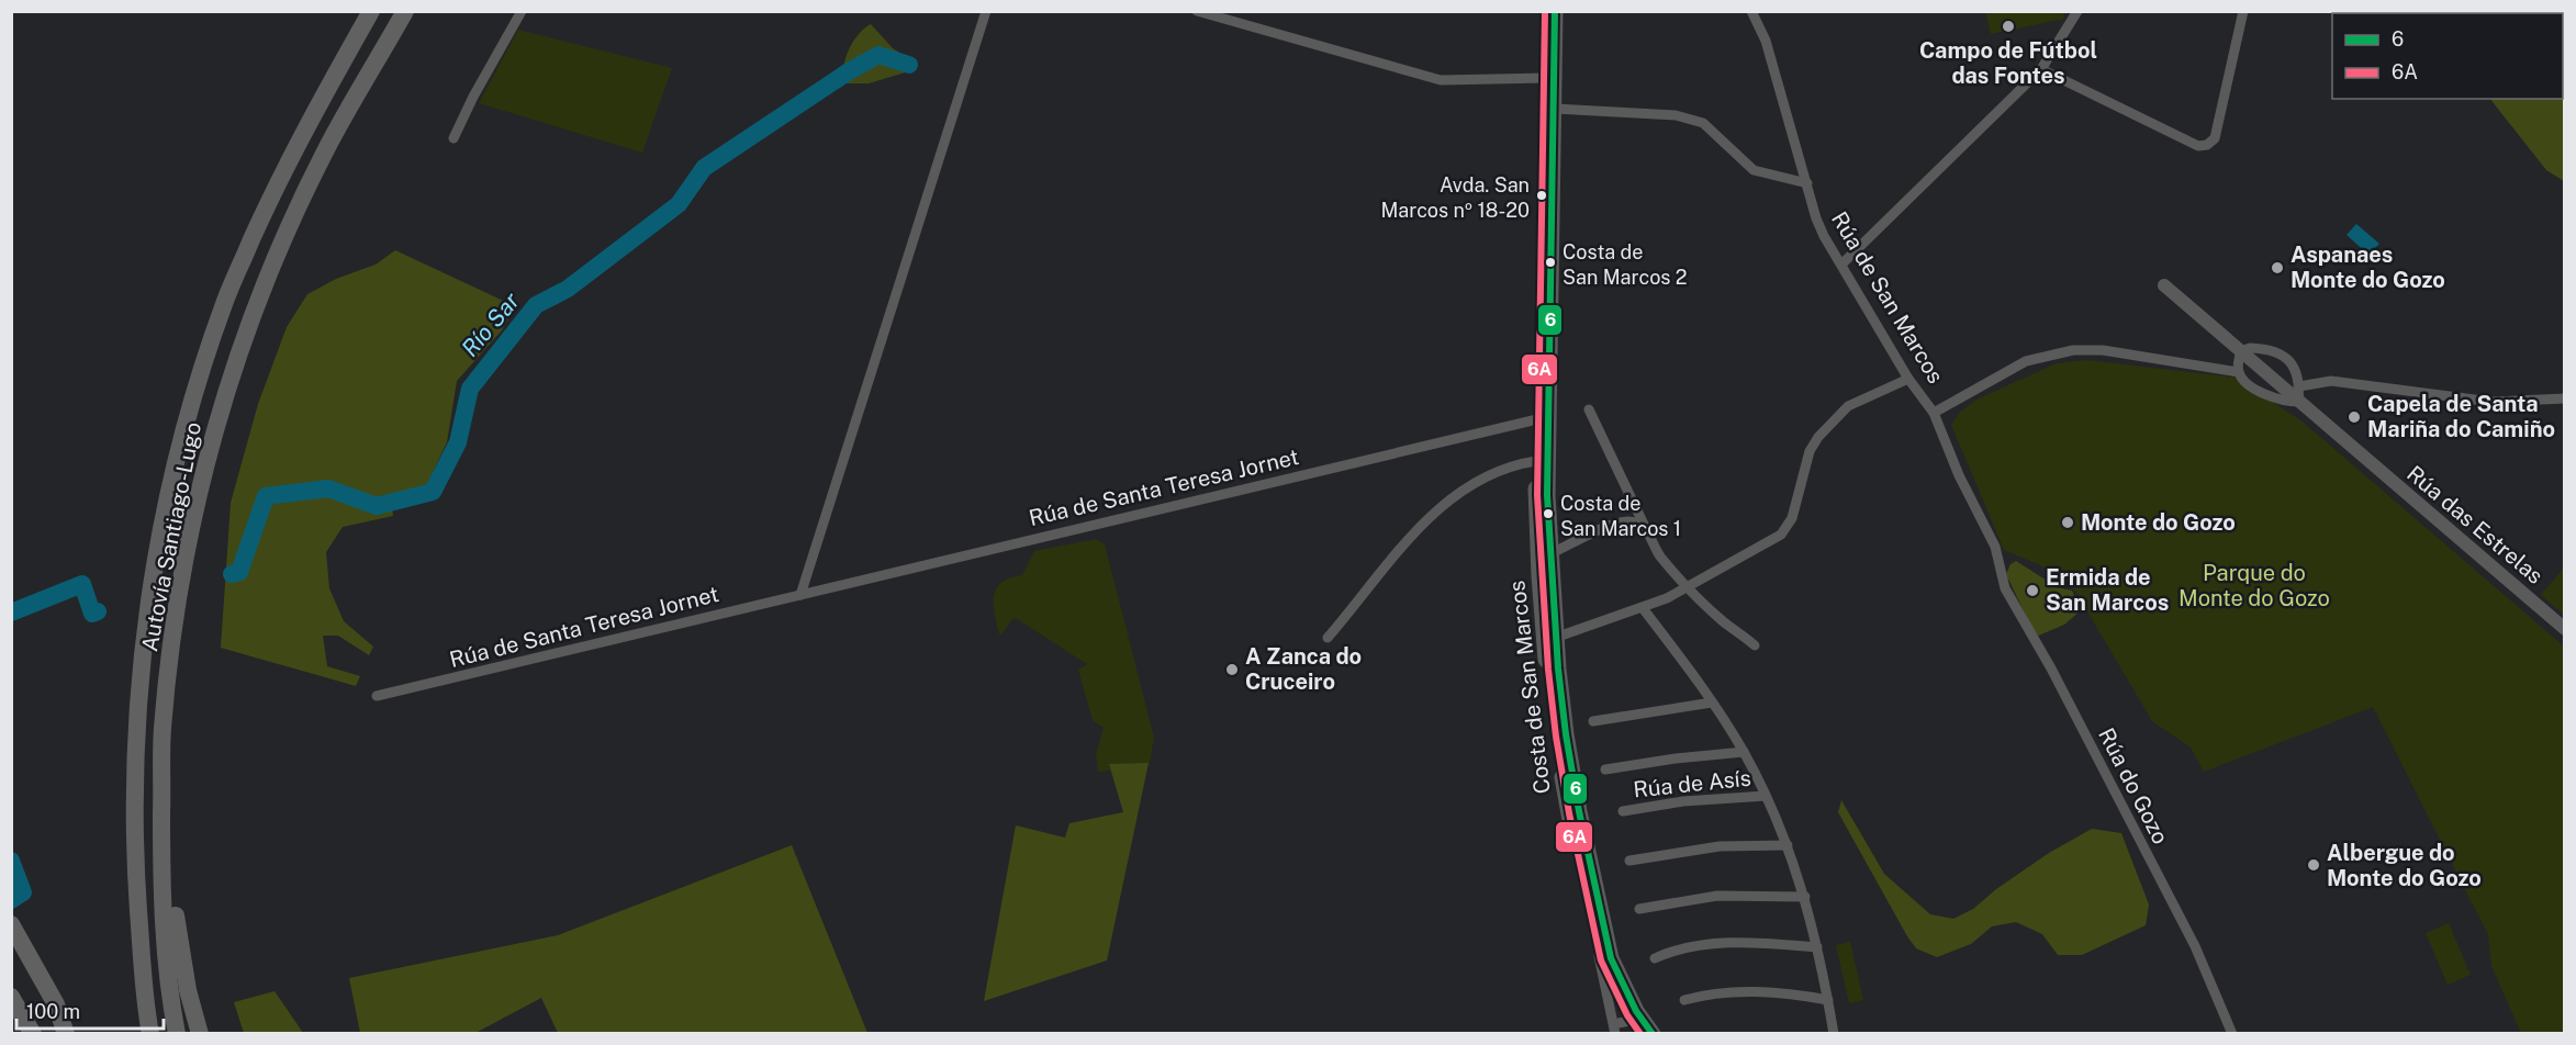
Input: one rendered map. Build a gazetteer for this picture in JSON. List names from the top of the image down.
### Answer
{
  "streets": {
    "highway": ["Autovía Santiago-Lugo"],
    "main road": ["Costa de San Marcos"],
    "street": [
      "Rúa de San Marcos",
      "Rúa de Santa Teresa Jornet",
      "Rúa das Estrelas",
      "Rúa de Asís",
      "Rúa do Gozo"
    ]
  },
  "crossings": [
    ["Rúa de San Marcos", "Rúa do Gozo"]
  ],
  "water": ["Río Sar"],
  "parks": ["Parque do Monte do Gozo"],
  "places": [
    "Campo de Fútbol das Fontes",
    "Avda. San Marcos nº 18-20",
    "Costa de San Marcos 2",
    "Aspanaes Monte do Gozo",
    "Capela de Santa Mariña do Camiño",
    "Costa de San Marcos 1",
    "Monte do Gozo",
    "Ermida de San Marcos",
    "A Zanca do Cruceiro",
    "Albergue do Monte do Gozo"
  ],
  "lines": ["transit line 6", "transit line 6A"],
  "legend": ["6", "6A"],
  "scale_bar": "100 m"
}
